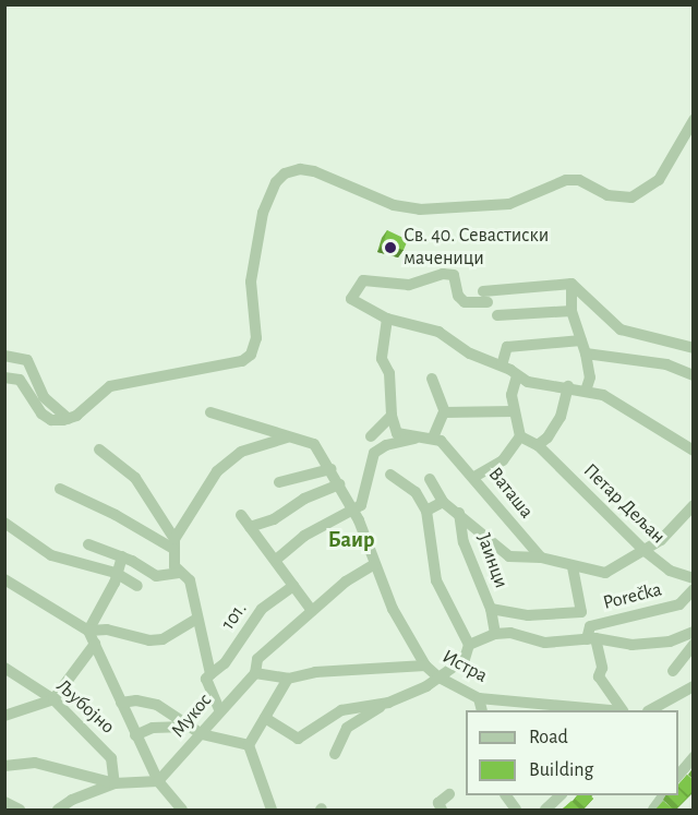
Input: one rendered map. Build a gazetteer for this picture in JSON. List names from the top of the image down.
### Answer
{
  "streets": {
    "street": [
      "Ваташа",
      "Петар Дељан",
      "Јаинци",
      "Porečka",
      "101.",
      "Истра",
      "Љубојно",
      "Мукос"
    ]
  },
  "crossings": [
    ["Истра", "Мукос"]
  ],
  "districts": ["Баир"],
  "places": ["Св. 40. Севастиски маченици"],
  "legend": ["Road", "Building"]
}
